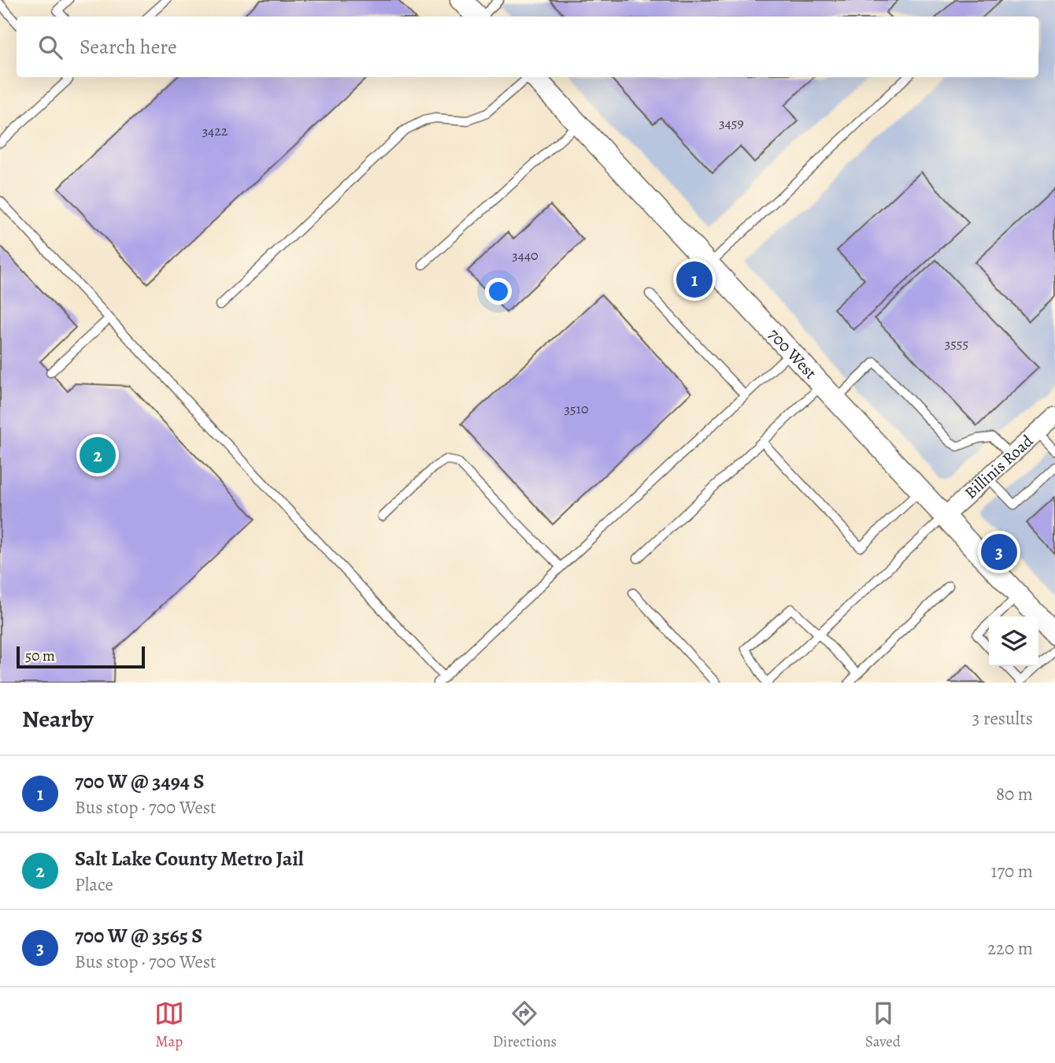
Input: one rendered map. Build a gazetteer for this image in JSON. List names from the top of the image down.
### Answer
{
  "streets": {
    "street": ["700 West", "Billinis Road"]
  },
  "crossings": [
    ["700 West", "Billinis Road"]
  ],
  "house_numbers": [
    "3459",
    "3422",
    "3440",
    "3555",
    "3510"
  ],
  "scale_bar": "50 m",
  "page": {
    "search": "Search here",
    "pins": ["1", "2", "3"],
    "scale": "50 m",
    "heading": ["Nearby", "3 results"],
    "list": [
      {
        "mark": "1",
        "name": "700 W @ 3494 S",
        "note": "Bus stop · 700 West",
        "value": "80 m"
      },
      {
        "mark": "2",
        "name": "Salt Lake County Metro Jail",
        "note": "Place",
        "value": "170 m"
      },
      {
        "mark": "3",
        "name": "700 W @ 3565 S",
        "note": "Bus stop · 700 West",
        "value": "220 m"
      }
    ],
    "nav": ["Map", "Directions", "Saved"]
  }
}
